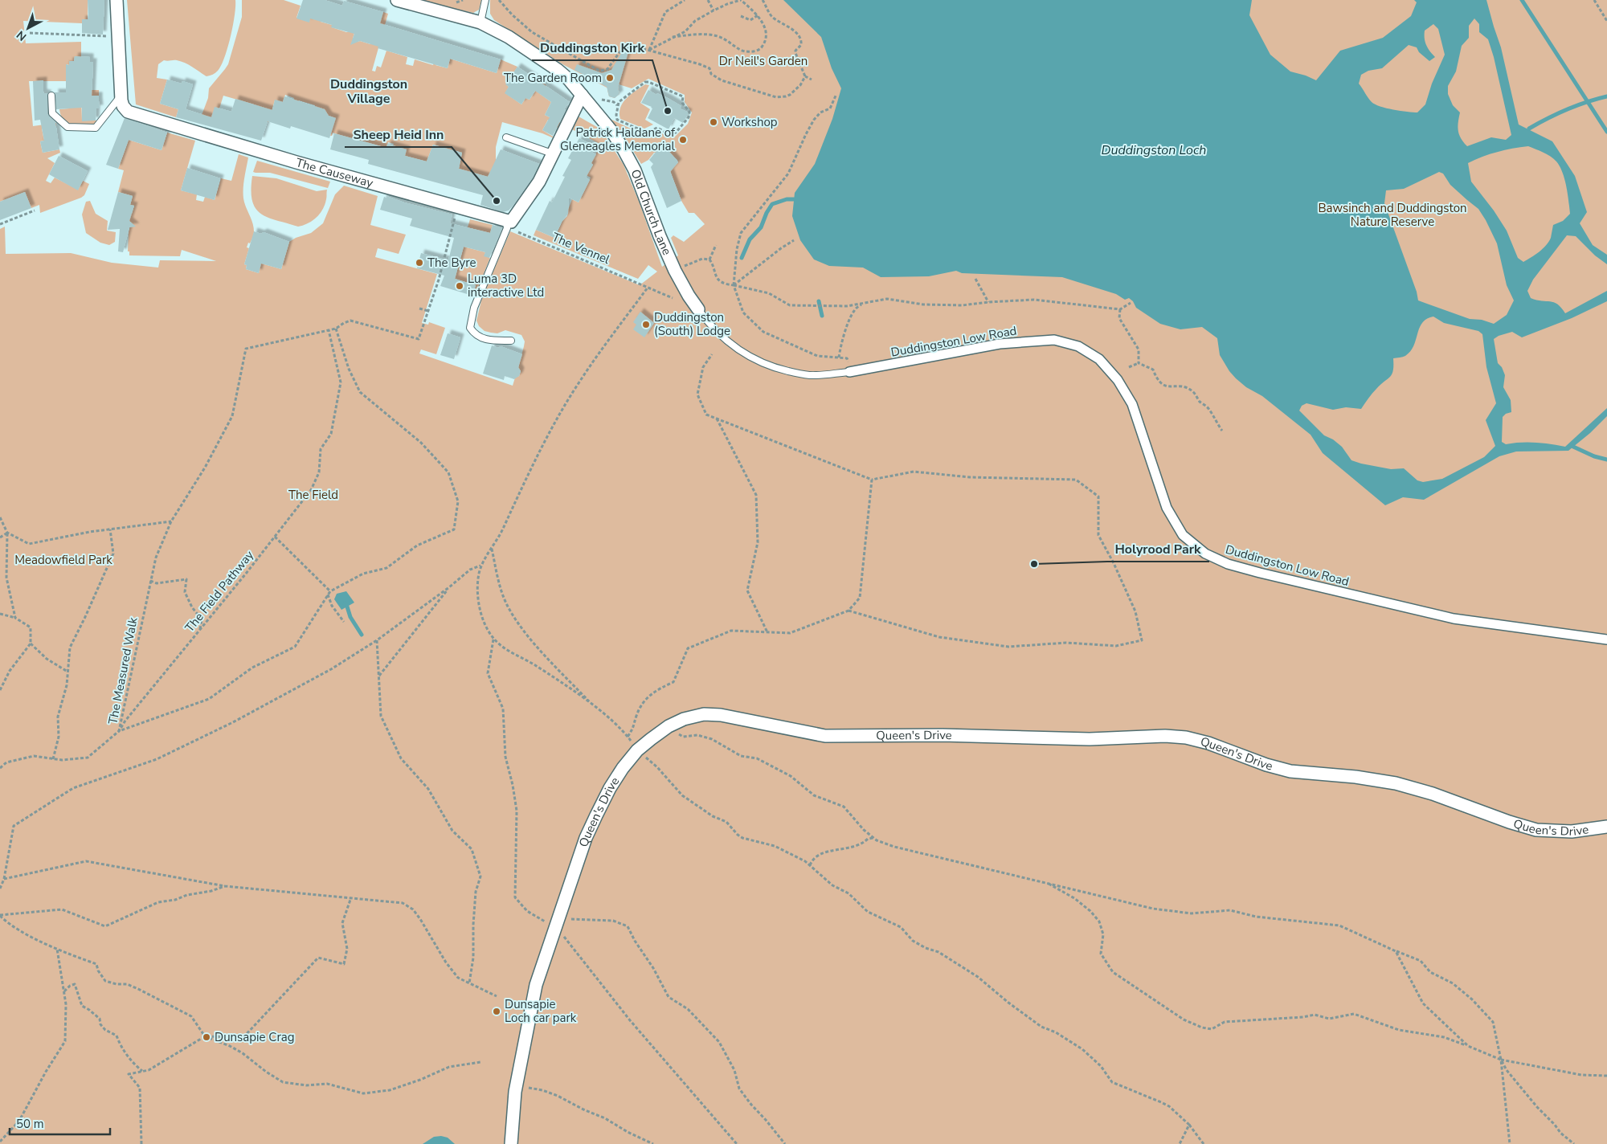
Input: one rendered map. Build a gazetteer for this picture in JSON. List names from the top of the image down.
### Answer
{
  "streets": {
    "street": [
      "The Causeway",
      "Old Church Lane",
      "Duddingston Low Road",
      "Queen's Drive"
    ],
    "path": ["The Vennel", "The Field Pathway", "The Measured Walk"]
  },
  "crossings": [
    ["The Causeway", "The Vennel"],
    ["The Causeway", "The Measured Walk"],
    ["Old Church Lane", "Duddingston Low Road"],
    ["The Field Pathway", "The Measured Walk"]
  ],
  "districts": ["Duddingston Village"],
  "water": ["Duddingston Loch"],
  "parks": [
    "Dr Neil's Garden",
    "Bawsinch and Duddingston Nature Reserve",
    "The Field",
    "Meadowfield Park"
  ],
  "places": [
    "The Garden Room",
    "Duddingston Kirk",
    "Workshop",
    "Patrick Haldane of Gleneagles Memorial",
    "Sheep Heid Inn",
    "The Byre",
    "Luma 3D interactive Ltd",
    "Duddingston (South) Lodge",
    "Holyrood Park",
    "Dunsapie Loch car park",
    "Dunsapie Crag"
  ],
  "scale_bar": "50 m",
  "north": "bottom left"
}
